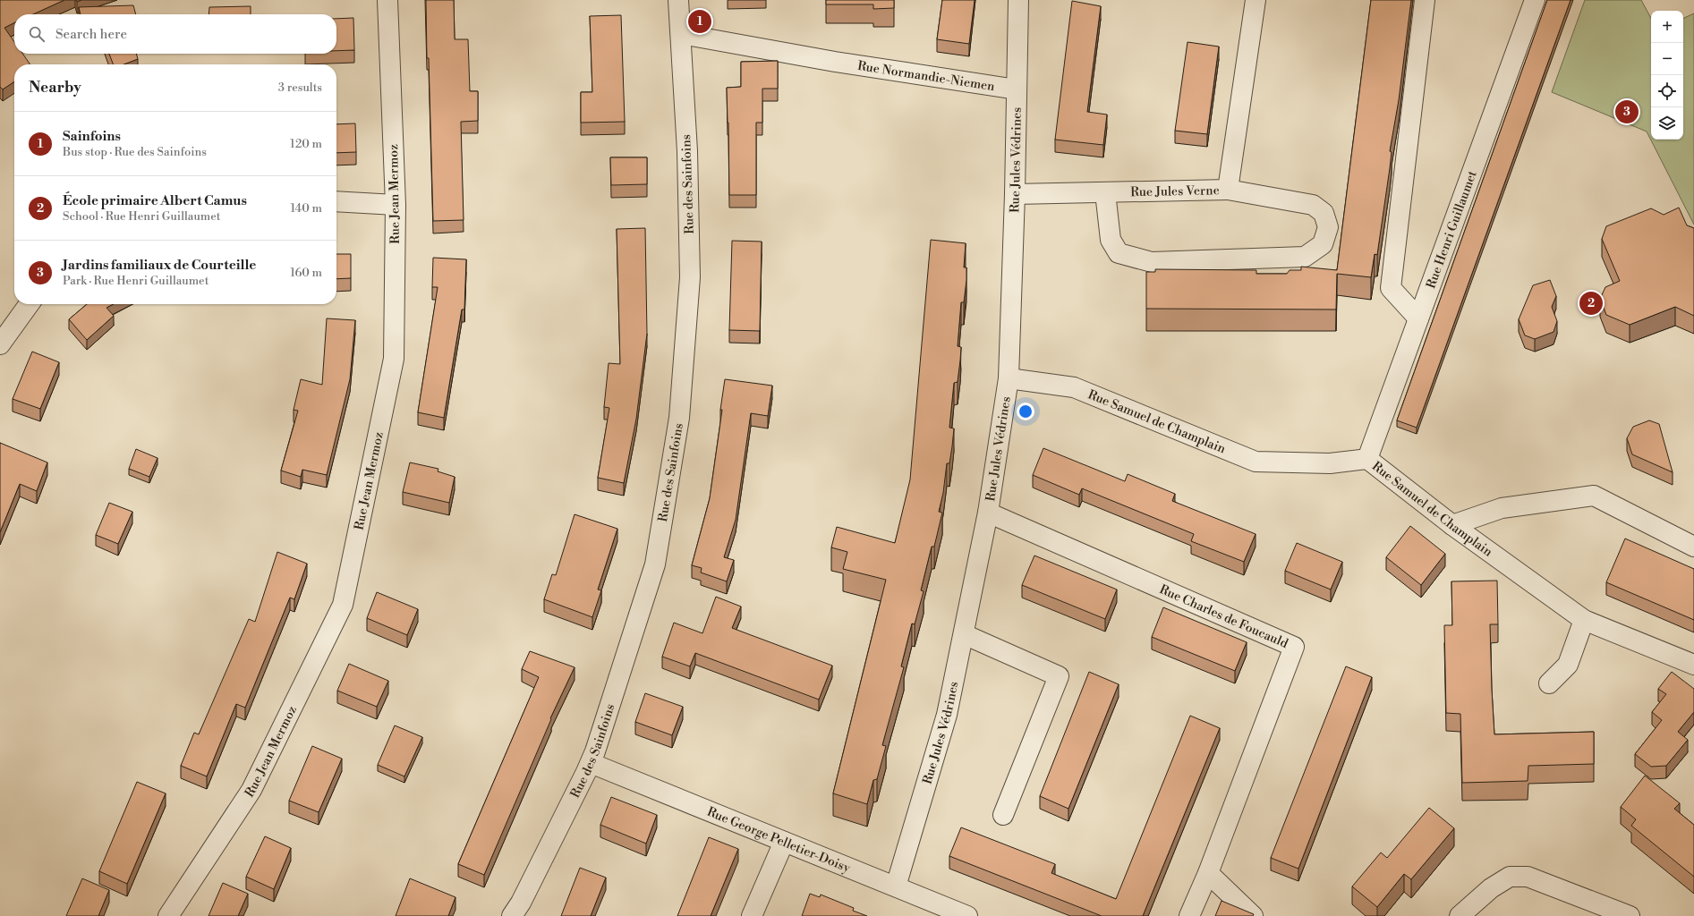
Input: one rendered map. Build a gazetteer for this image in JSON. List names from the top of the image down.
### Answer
{
  "streets": {
    "street": [
      "Rue Normandie-Niemen",
      "Rue Jules Védrines",
      "Rue des Sainfoins",
      "Rue Jules Verne",
      "Rue Jean Mermoz",
      "Rue Henri Guillaumet",
      "Rue Samuel de Champlain",
      "Rue Charles de Foucauld",
      "Rue George Pelletier-Doisy"
    ]
  },
  "crossings": [
    ["Rue Normandie-Niemen", "Rue Jules Védrines"],
    ["Rue Normandie-Niemen", "Rue des Sainfoins"],
    ["Rue Jules Védrines", "Rue Jules Verne"],
    ["Rue Jules Védrines", "Rue Samuel de Champlain"],
    ["Rue Jules Védrines", "Rue Charles de Foucauld"],
    ["Rue Jules Védrines", "Rue George Pelletier-Doisy"],
    ["Rue des Sainfoins", "Rue George Pelletier-Doisy"],
    ["Rue Henri Guillaumet", "Rue Samuel de Champlain"]
  ],
  "page": {
    "pins": ["1", "3", "2"],
    "map_buttons": ["+", "−"],
    "search": "Search here",
    "heading": ["Nearby", "3 results"],
    "list": [
      {
        "mark": "1",
        "name": "Sainfoins",
        "note": "Bus stop · Rue des Sainfoins",
        "value": "120 m"
      },
      {
        "mark": "2",
        "name": "École primaire Albert Camus",
        "note": "School · Rue Henri Guillaumet",
        "value": "140 m"
      },
      {
        "mark": "3",
        "name": "Jardins familiaux de Courteille",
        "note": "Park · Rue Henri Guillaumet",
        "value": "160 m"
      }
    ]
  }
}
